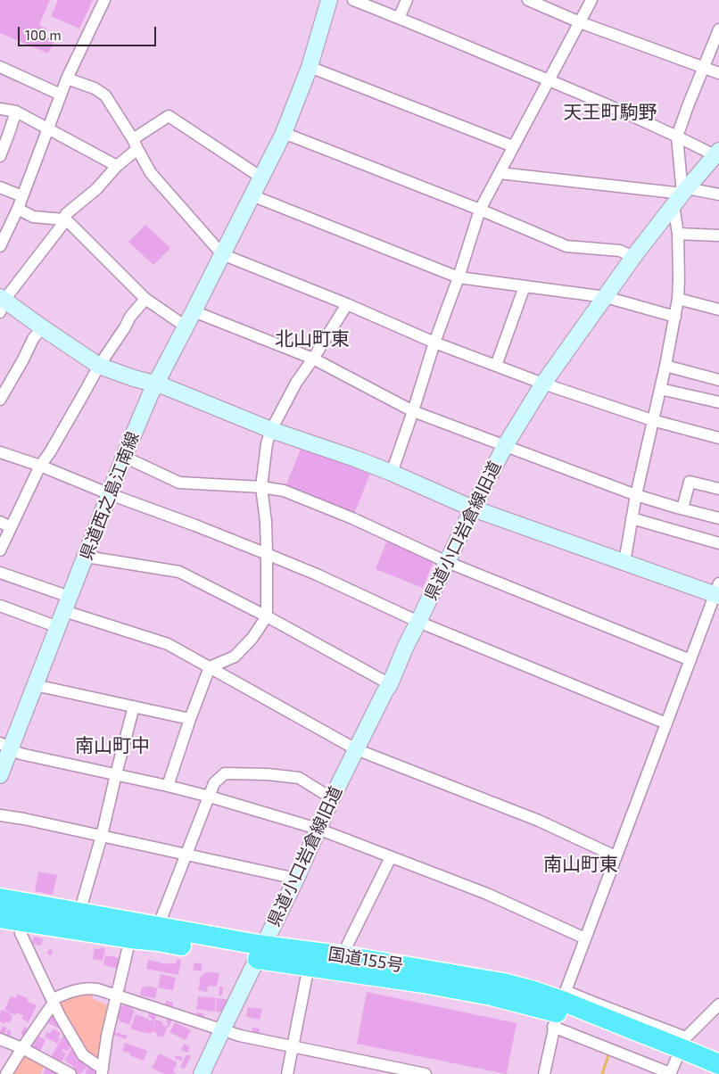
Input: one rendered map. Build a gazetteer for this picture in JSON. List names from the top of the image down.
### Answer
{
  "streets": {
    "highway": ["国道155号"],
    "street": ["県道西之島江南線", "県道小口岩倉線旧道"]
  },
  "crossings": [
    ["県道小口岩倉線旧道", "国道155号"]
  ],
  "districts": [
    "天王町駒野",
    "北山町東",
    "南山町中",
    "南山町東"
  ],
  "scale_bar": "100 m"
}
